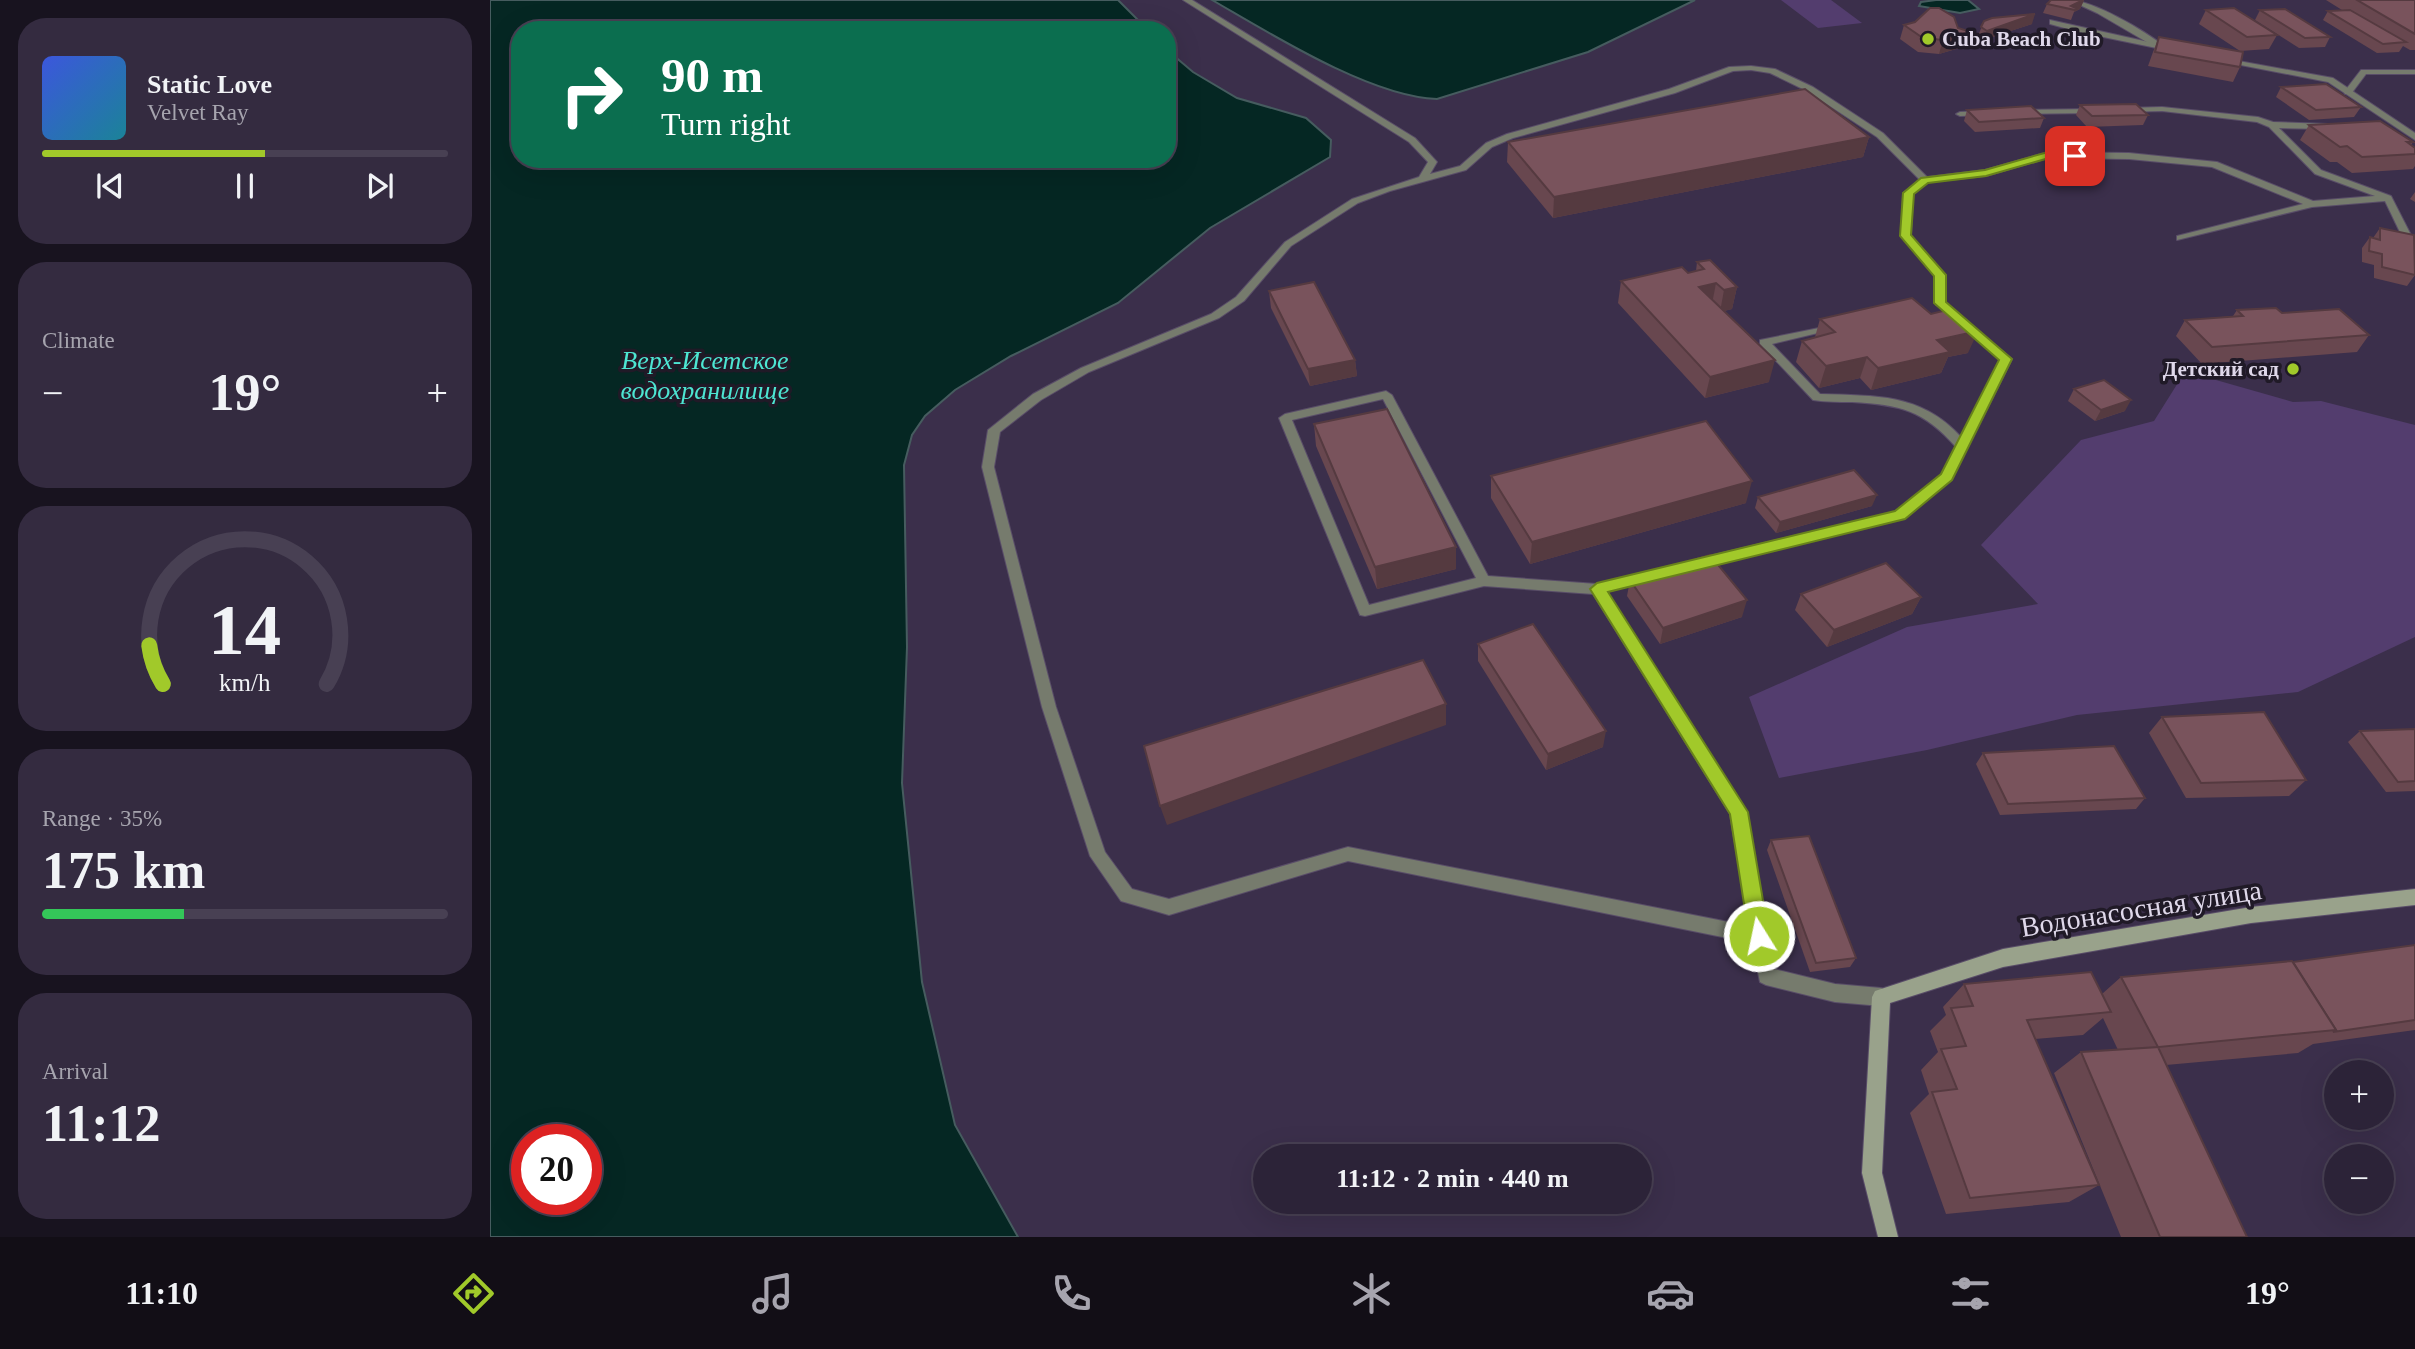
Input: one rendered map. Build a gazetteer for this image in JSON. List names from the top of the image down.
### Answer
{
  "streets": {
    "street": ["Водонасосная улица"]
  },
  "water": ["Верх-Исетское водохранилище"],
  "places": ["Cuba Beach Club", "Детский сад"],
  "page": {
    "turn": ["90 m", "Turn right"],
    "song": ["Static Love", "Velvet Ray"],
    "tile": [
      "Climate",
      ["Range · 35%", "175 km"],
      ["Arrival", "11:12"]
    ],
    "heat": ["−", "19°", "+"],
    "map_buttons": ["+", "−"],
    "limit": "20",
    "trip": "11:12 · 2 min · 440 m",
    "tabs": ["11:10", "19°"],
    "gauge": ["14", "km/h"]
  }
}
